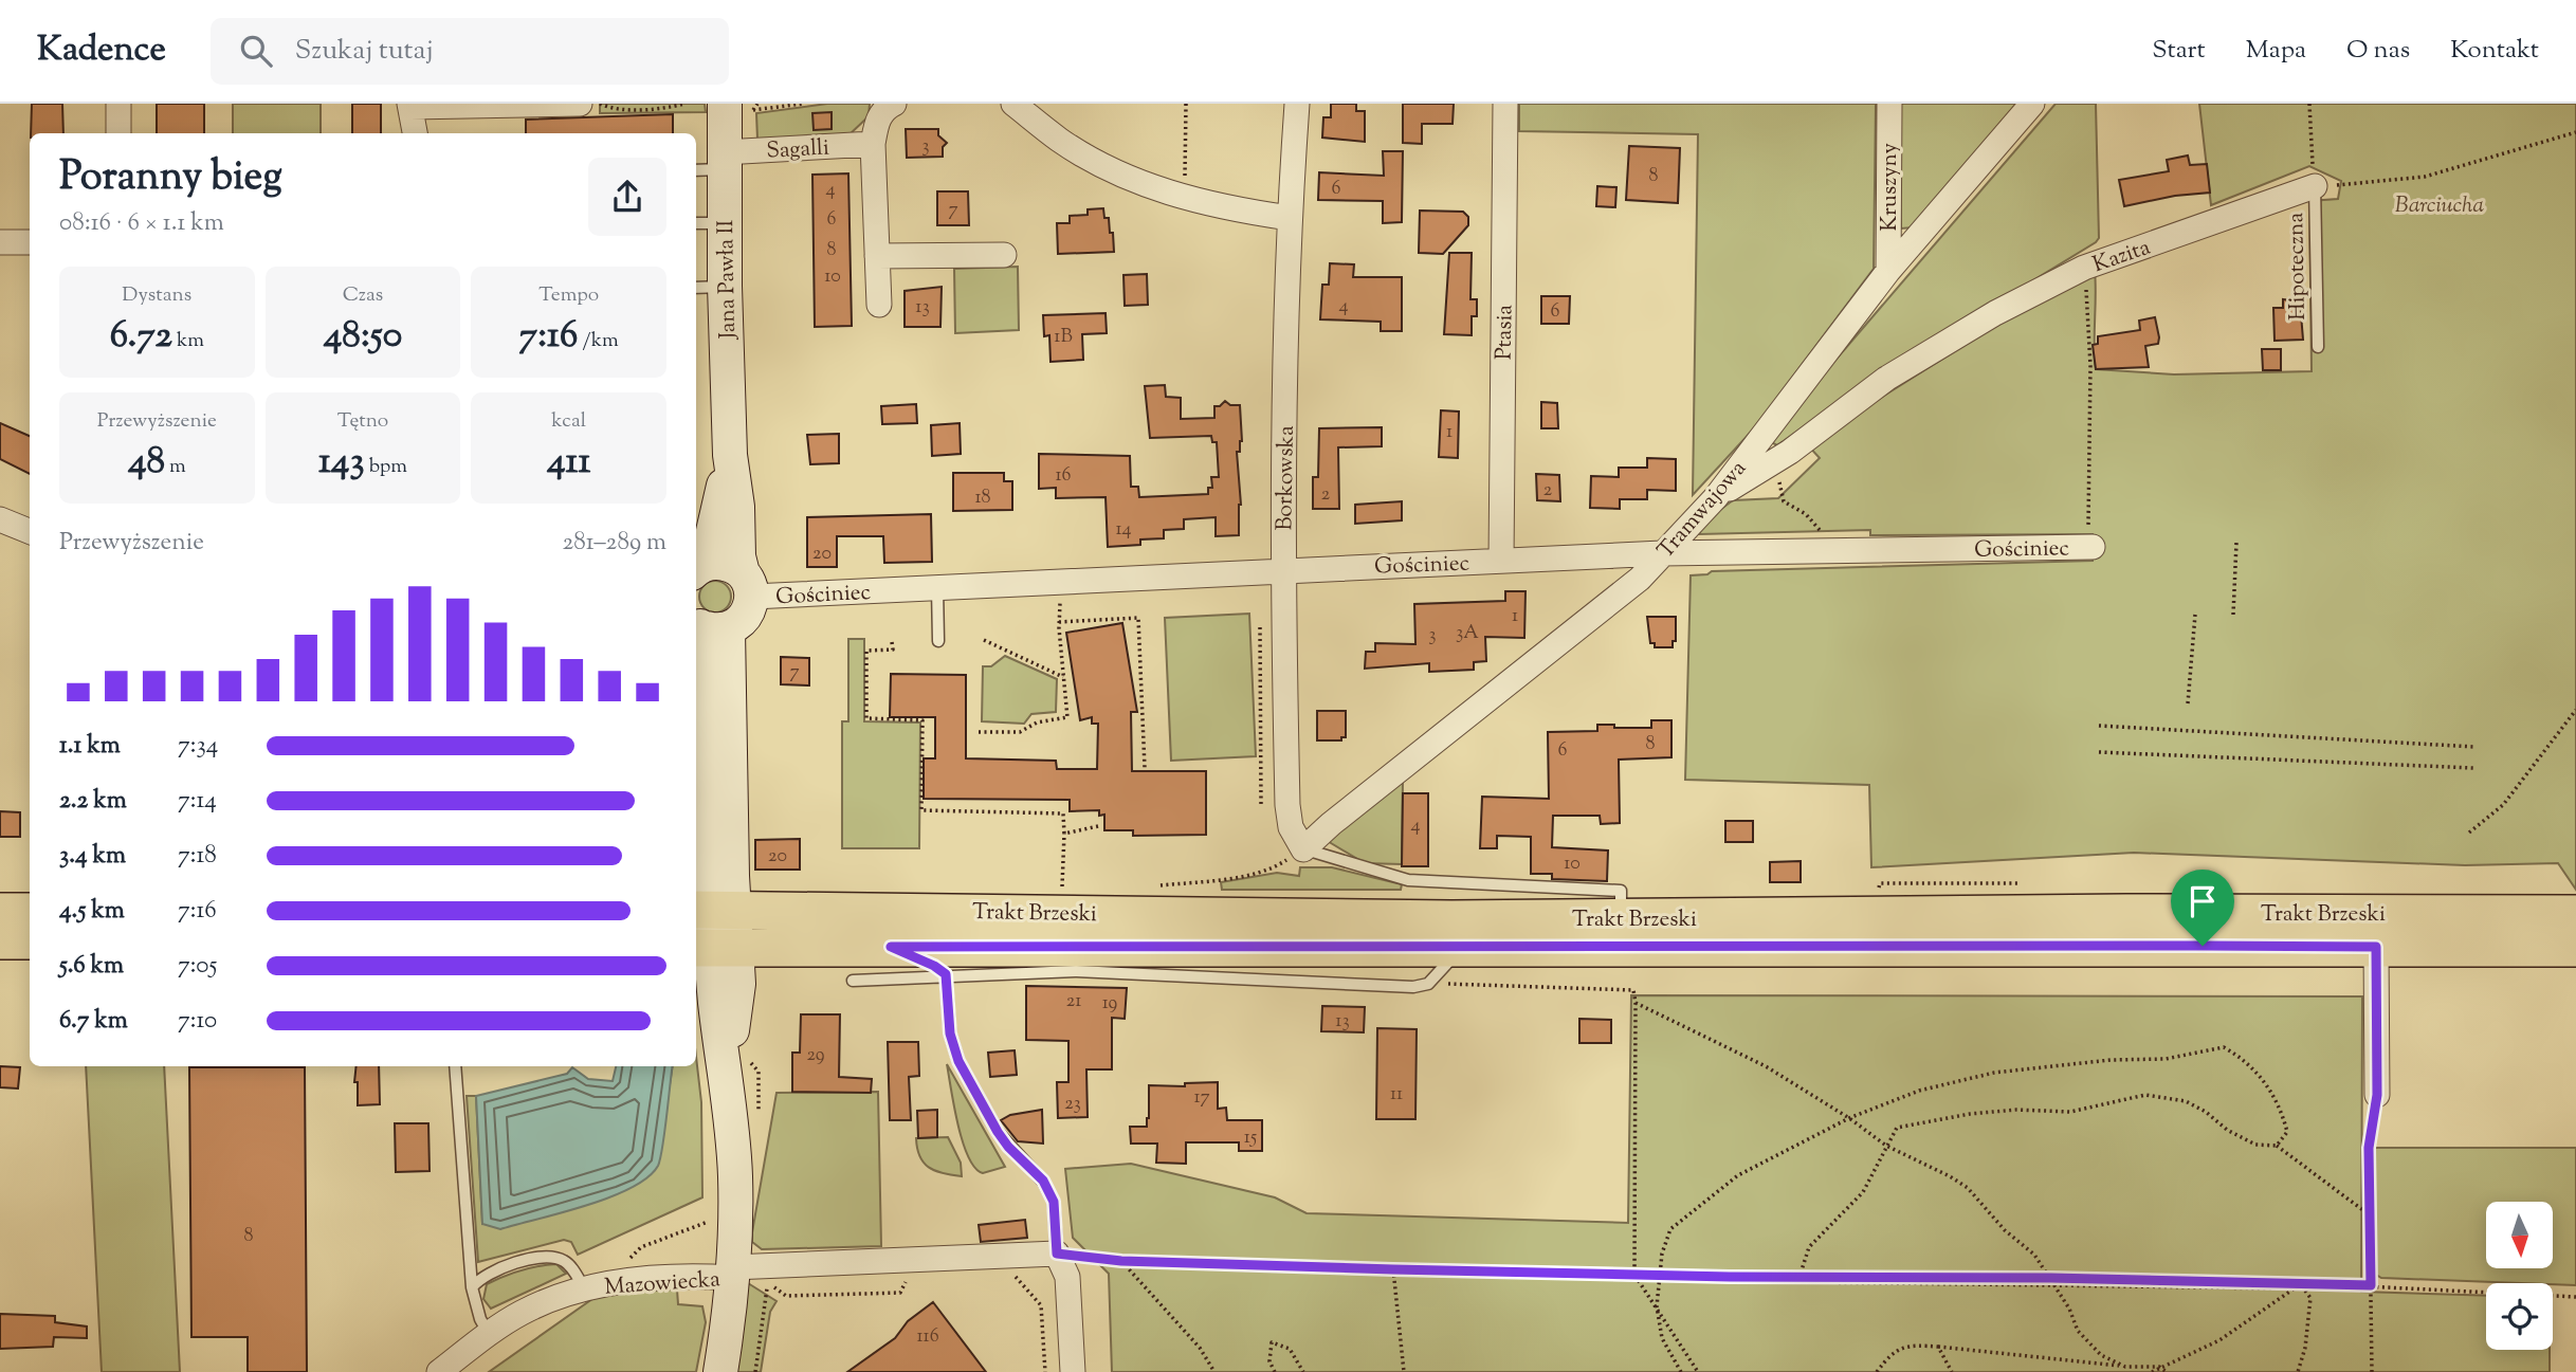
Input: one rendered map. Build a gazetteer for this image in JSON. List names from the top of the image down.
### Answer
{
  "streets": {
    "main road": ["Trakt Brzeski"],
    "street": [
      "Sagalli",
      "Kruszyny",
      "Kazita",
      "Jana Pawła II",
      "Ptasia",
      "Borkowska",
      "Tramwajowa",
      "Gościniec",
      "Mazowiecka"
    ],
    "lane": ["Hipoteczna"]
  },
  "crossings": [
    ["Sagalli", "Jana Pawła II"],
    ["Kruszyny", "Tramwajowa"],
    ["Kazita", "Hipoteczna"],
    ["Kazita", "Tramwajowa"],
    ["Jana Pawła II", "Gościniec"],
    ["Ptasia", "Gościniec"],
    ["Borkowska", "Tramwajowa"],
    ["Borkowska", "Gościniec"],
    ["Tramwajowa", "Gościniec"]
  ],
  "parks": ["Barciucha"],
  "house_numbers": [
    "3",
    "8",
    "6",
    "4",
    "7",
    "6",
    "8",
    "10",
    "4",
    "13",
    "6",
    "1B",
    "1",
    "16",
    "2",
    "2",
    "18",
    "14",
    "20",
    "1",
    "3A",
    "3",
    "7",
    "8",
    "6",
    "4",
    "20",
    "10",
    "21",
    "19",
    "13",
    "29",
    "11",
    "17",
    "23",
    "15",
    "8",
    "116"
  ],
  "north": "bottom",
  "page": {
    "header": "Kadence",
    "search": "Szukaj tutaj",
    "nav": [
      "Start",
      "Mapa",
      "O nas",
      "Kontakt"
    ],
    "heading": ["Poranny bieg", "08:16 · 6 × 1.1 km"],
    "stats": [
      ["Dystans", "6.72 km"],
      ["Czas", "48:50"],
      ["Tempo", "7:16 /km"],
      ["Przewyższenie", "48 m"],
      ["Tętno", "143 bpm"],
      ["kcal", "411"]
    ],
    "chart": ["Przewyższenie", "281–289 m"],
    "list": [
      {
        "name": "1.1 km",
        "note": "7:34"
      },
      {
        "name": "2.2 km",
        "note": "7:14"
      },
      {
        "name": "3.4 km",
        "note": "7:18"
      },
      {
        "name": "4.5 km",
        "note": "7:16"
      },
      {
        "name": "5.6 km",
        "note": "7:05"
      },
      {
        "name": "6.7 km",
        "note": "7:10"
      }
    ]
  }
}
